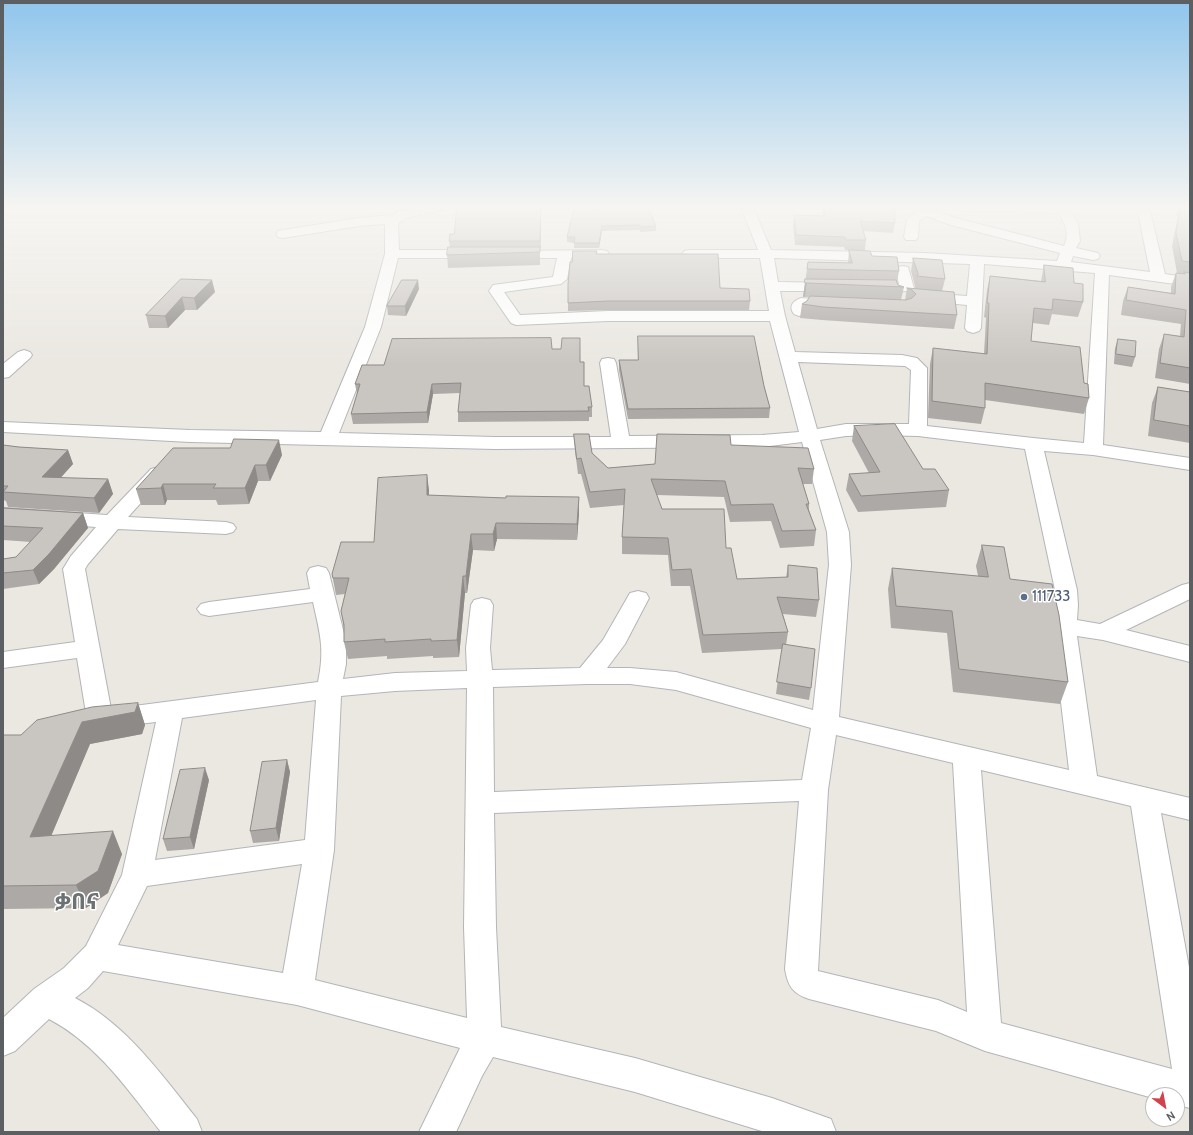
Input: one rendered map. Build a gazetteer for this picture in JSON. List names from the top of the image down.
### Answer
{
  "districts": ["ቃበና"],
  "places": ["111733"],
  "north": "bottom right"
}
